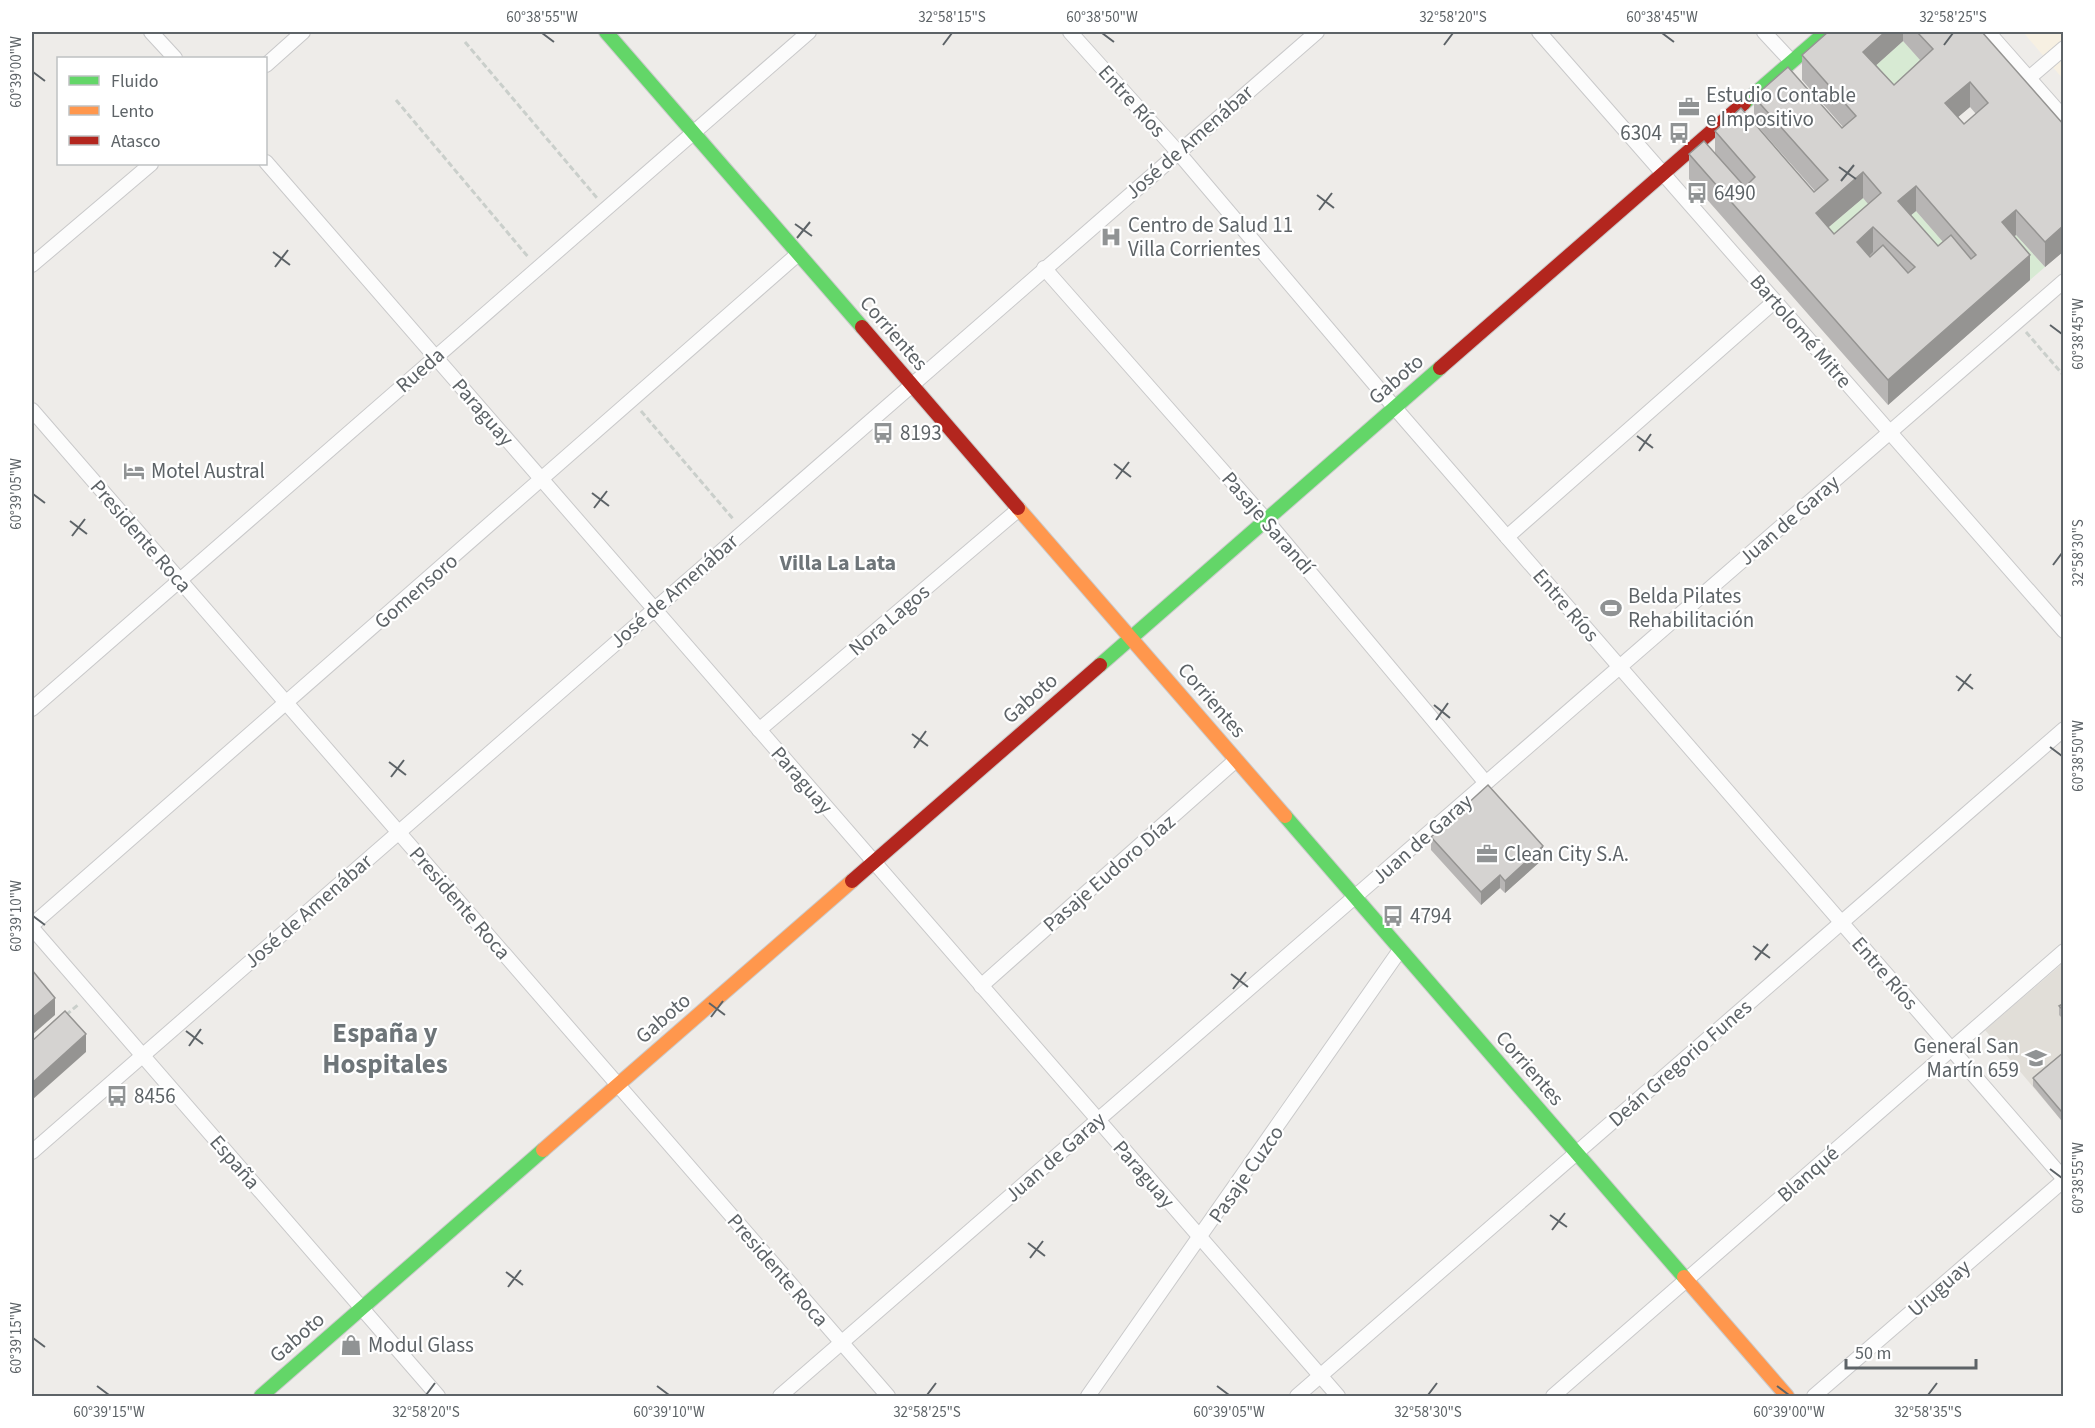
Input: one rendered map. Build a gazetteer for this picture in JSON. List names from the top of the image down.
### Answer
{
  "streets": {
    "street": [
      "Entre Ríos",
      "José de Amenábar",
      "Bartolomé Mitre",
      "Corrientes",
      "Rueda",
      "Gaboto",
      "Paraguay",
      "Juan de Garay",
      "Pasaje Sarandí",
      "Presidente Roca",
      "Gomensoro",
      "Nora Lagos",
      "Pasaje Eudoro Díaz",
      "Deán Gregorio Funes",
      "España",
      "Pasaje Cuzco",
      "Blanqué",
      "Uruguay"
    ]
  },
  "crossings": [
    ["Entre Ríos", "José de Amenábar"],
    ["Entre Ríos", "Gaboto"],
    ["Entre Ríos", "Juan de Garay"],
    ["Entre Ríos", "Deán Gregorio Funes"],
    ["Entre Ríos", "Blanqué"],
    ["Entre Ríos", "Uruguay"],
    ["José de Amenábar", "Corrientes"],
    ["José de Amenábar", "Paraguay"],
    ["José de Amenábar", "Pasaje Sarandí"],
    ["José de Amenábar", "Presidente Roca"],
    ["José de Amenábar", "España"],
    ["Bartolomé Mitre", "Gaboto"],
    ["Bartolomé Mitre", "Juan de Garay"],
    ["Corrientes", "Rueda"],
    ["Corrientes", "Gaboto"],
    ["Corrientes", "Juan de Garay"],
    ["Corrientes", "Gomensoro"],
    ["Corrientes", "Nora Lagos"],
    ["Corrientes", "Pasaje Eudoro Díaz"],
    ["Corrientes", "Deán Gregorio Funes"],
    ["Corrientes", "Pasaje Cuzco"],
    ["Corrientes", "Blanqué"],
    ["Rueda", "Paraguay"],
    ["Rueda", "Presidente Roca"],
    ["Gaboto", "Paraguay"],
    ["Gaboto", "Pasaje Sarandí"],
    ["Gaboto", "Presidente Roca"],
    ["Gaboto", "España"],
    ["Paraguay", "Juan de Garay"],
    ["Paraguay", "Gomensoro"],
    ["Paraguay", "Nora Lagos"],
    ["Paraguay", "Pasaje Eudoro Díaz"],
    ["Paraguay", "Deán Gregorio Funes"],
    ["Paraguay", "Pasaje Cuzco"],
    ["Juan de Garay", "Pasaje Sarandí"],
    ["Juan de Garay", "Presidente Roca"],
    ["Presidente Roca", "Gomensoro"],
    ["Gomensoro", "España"]
  ],
  "districts": ["Villa La Lata", "España y Hospitales"],
  "places": {
    "office": ["Estudio Contable e Impositivo", "Clean City S.A."],
    "bus stop": [
      "6304",
      "6490",
      "8193",
      "4794",
      "8456"
    ],
    "hospital": ["Centro de Salud 11 Villa Corrientes"],
    "hotel": ["Motel Austral"],
    "sports": ["Belda Pilates Rehabilitación"],
    "school or university": ["General San Martín 659"],
    "shop": ["Modul Glass"]
  },
  "legend": ["Fluido", "Lento", "Atasco"],
  "scale_bar": "50 m",
  "coordinates": [
    "60°38'55\"W",
    "32°58'15\"S",
    "60°38'50\"W",
    "32°58'20\"S",
    "60°38'45\"W",
    "32°58'25\"S",
    "60°39'00\"W",
    "60°39'05\"W",
    "32°58'30\"S",
    "60°39'10\"W",
    "60°39'15\"W",
    "32°58'35\"S"
  ]
}
